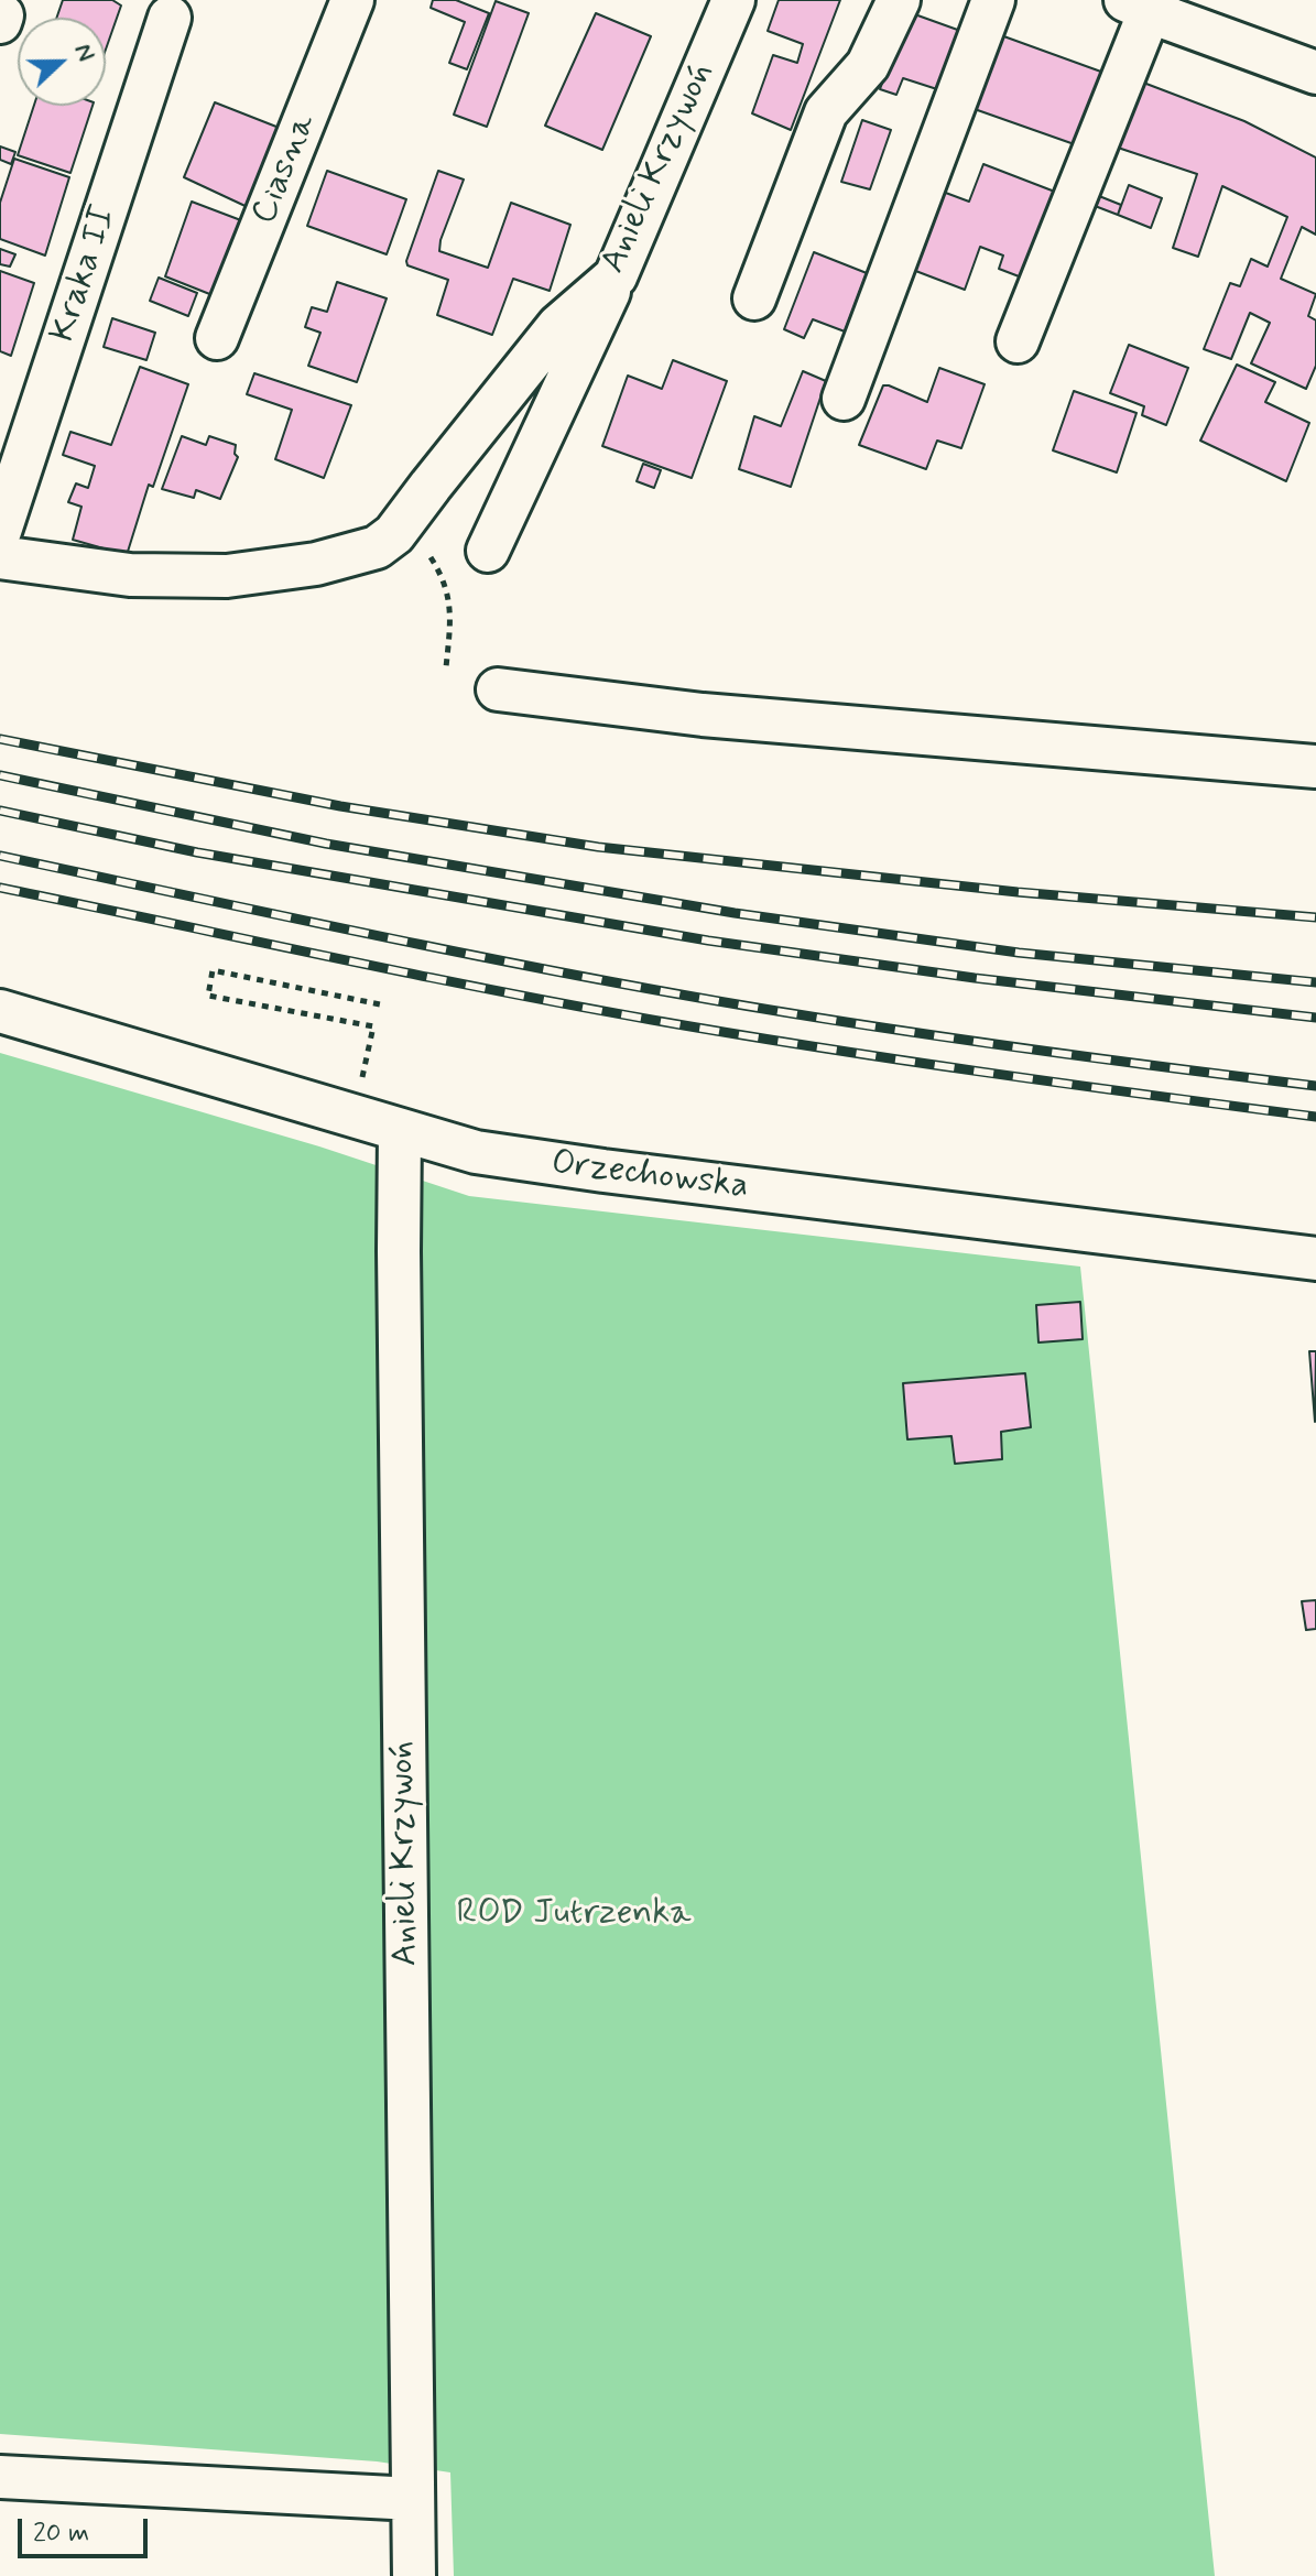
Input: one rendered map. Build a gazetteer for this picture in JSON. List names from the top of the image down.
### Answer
{
  "streets": {
    "street": [
      "Anieli Krzywoń",
      "Ciasna",
      "Kraka II",
      "Orzechowska"
    ]
  },
  "crossings": [
    ["Anieli Krzywoń", "Orzechowska"]
  ],
  "parks": ["ROD Jutrzenka"],
  "scale_bar": "20 m",
  "north": "right"
}
